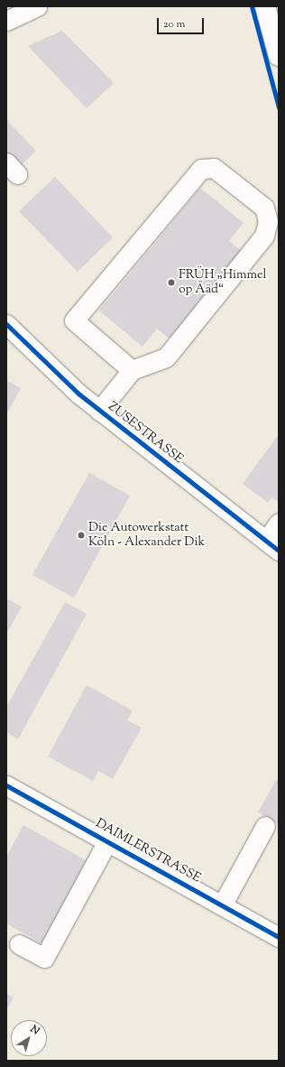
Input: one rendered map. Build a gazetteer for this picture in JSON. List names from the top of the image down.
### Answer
{
  "streets": {
    "street": ["ZUSESTRASSE", "DAIMLERSTRASSE"]
  },
  "places": ["FRÜH „Himmel op Ääd“", "Die Autowerkstatt Köln - Alexander Dik"],
  "scale_bar": "20 m",
  "north": "top right"
}
